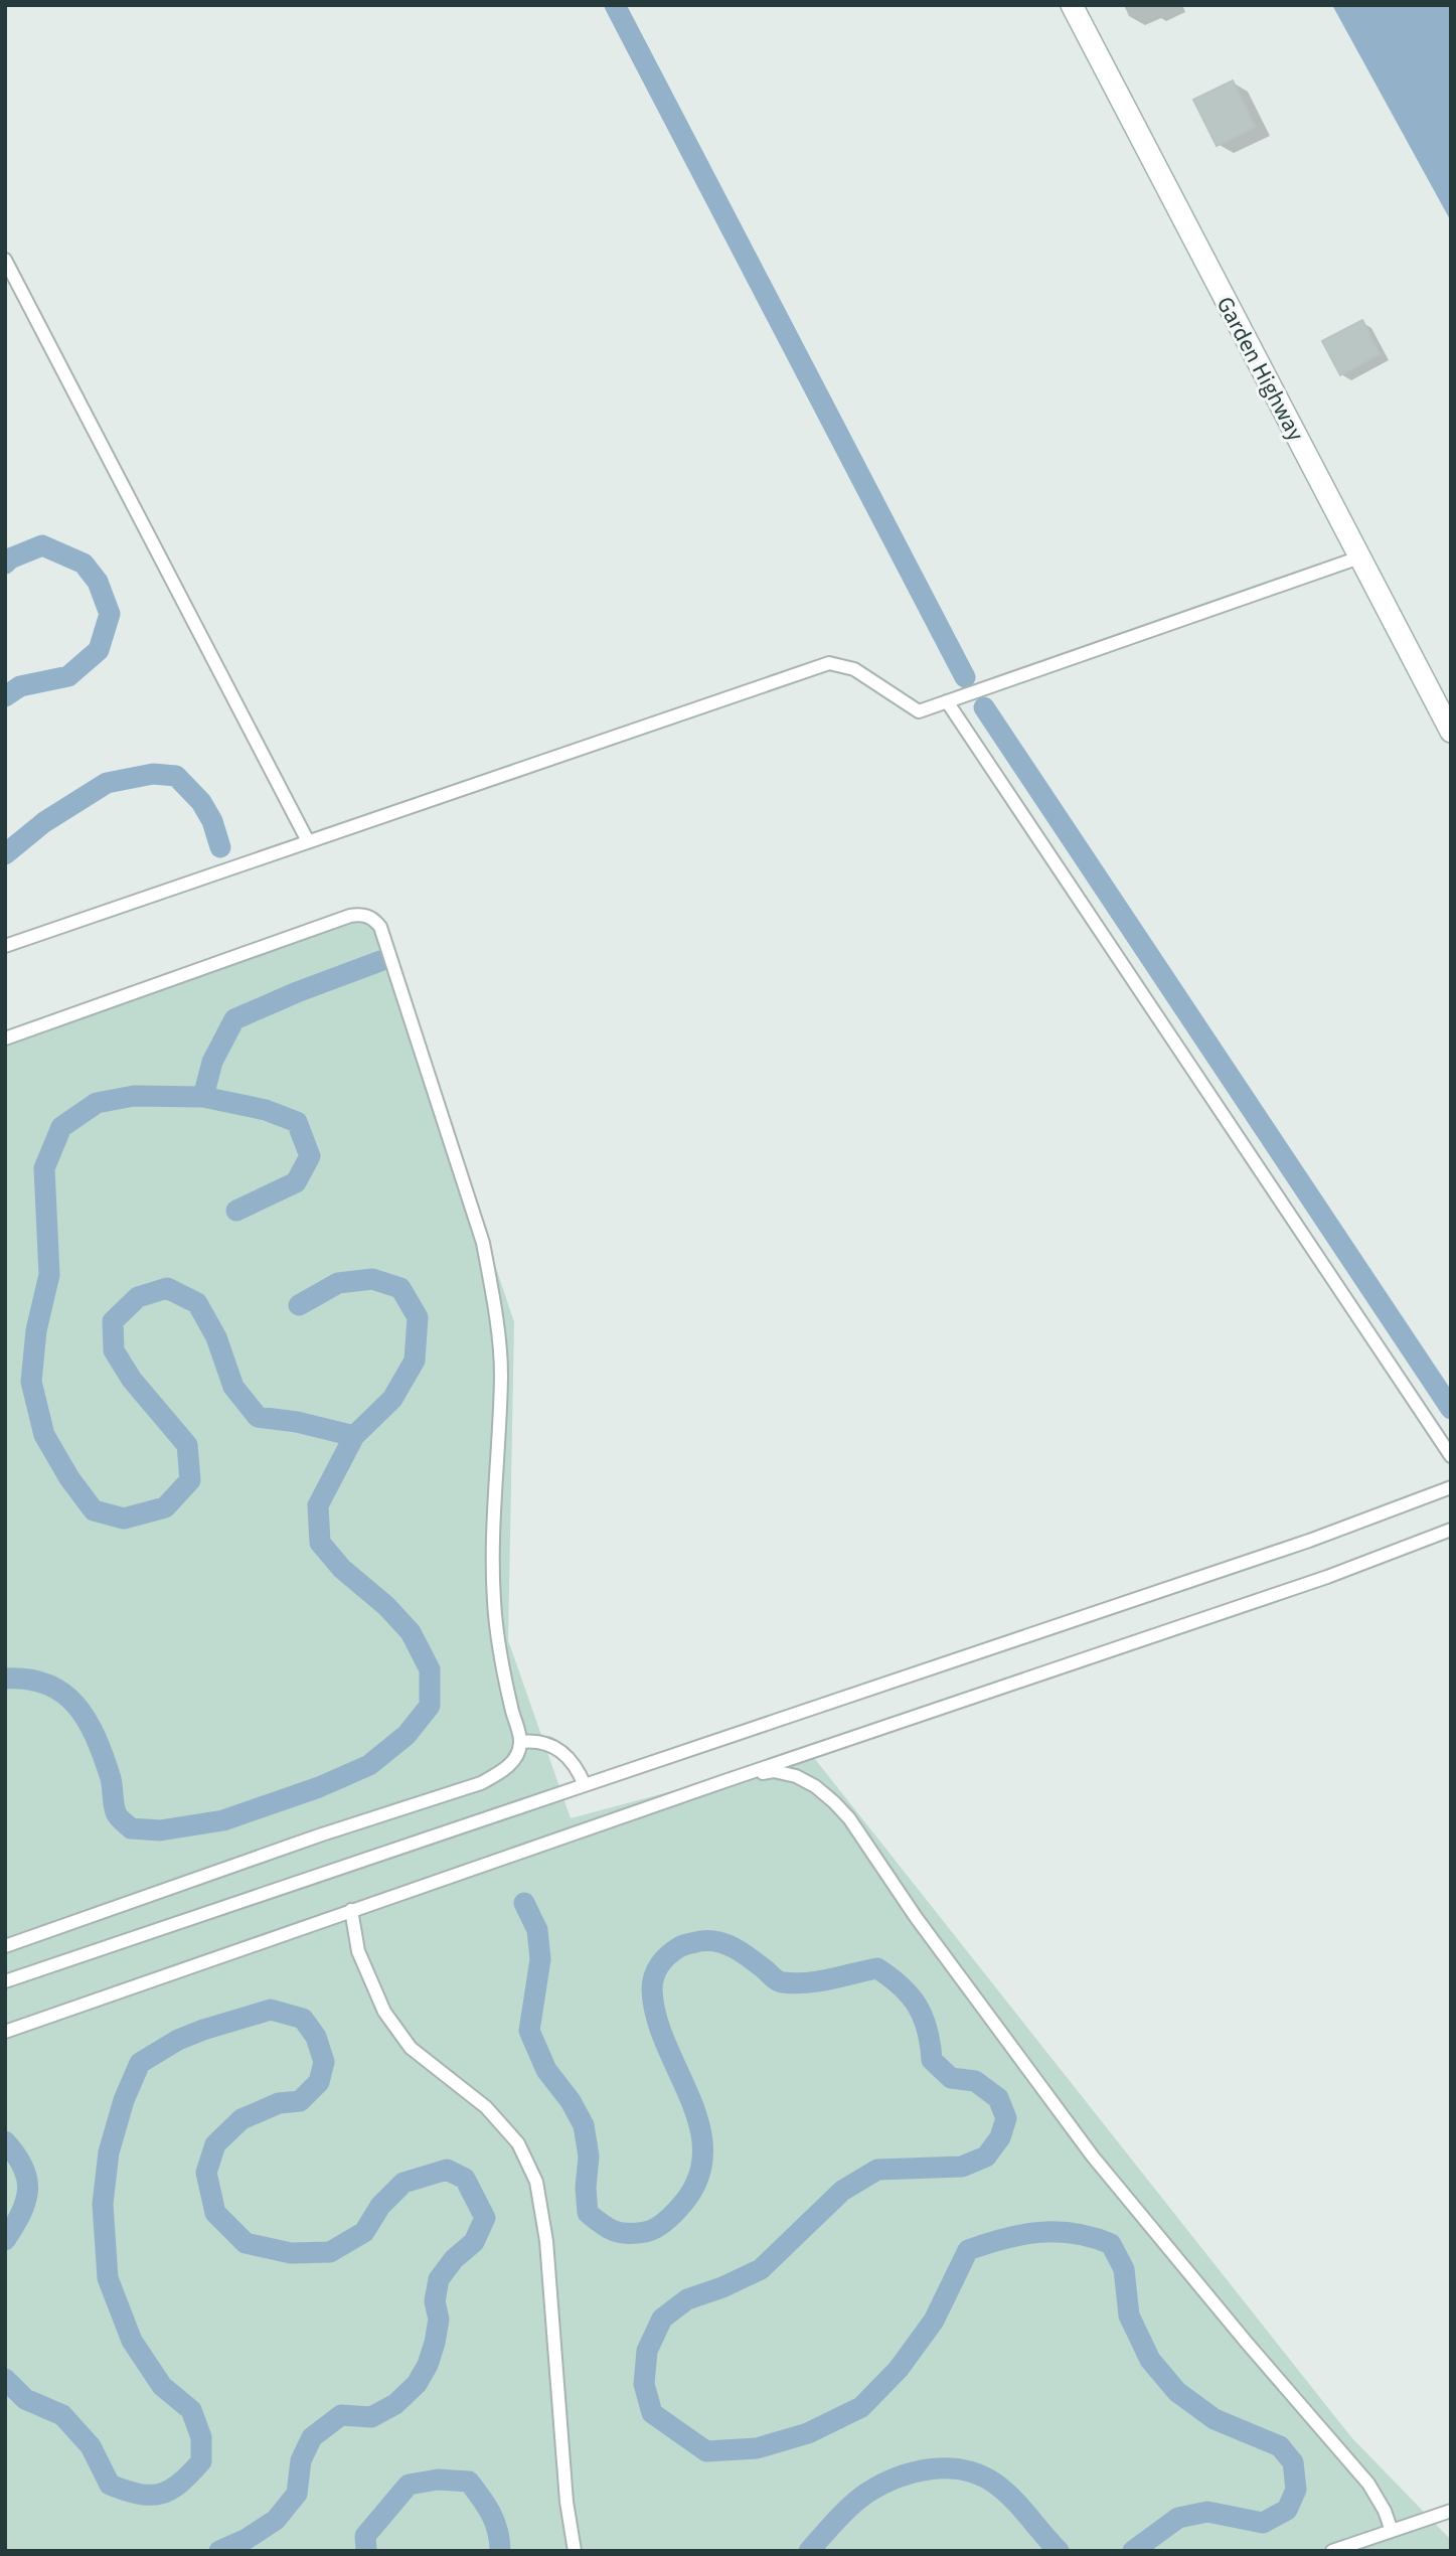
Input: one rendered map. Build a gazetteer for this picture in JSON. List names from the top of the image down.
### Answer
{
  "streets": {
    "main road": ["Garden Highway"]
  }
}
